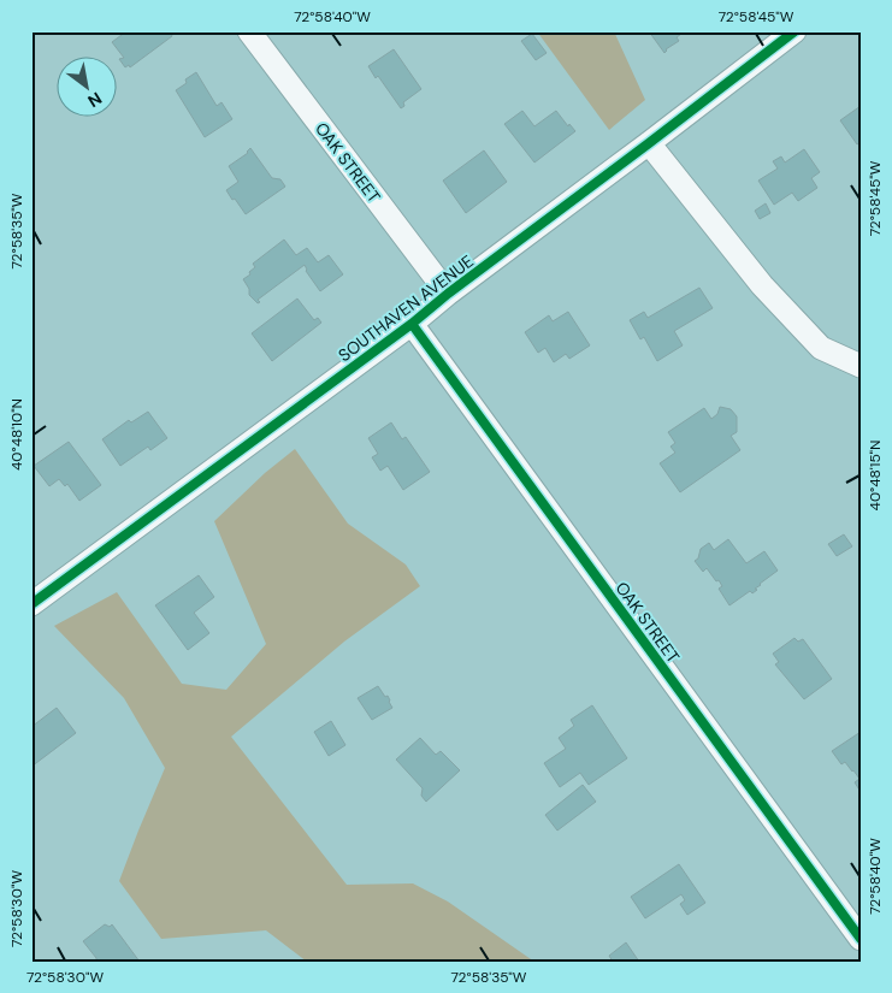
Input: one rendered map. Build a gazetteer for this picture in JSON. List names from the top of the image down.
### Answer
{
  "streets": {
    "street": ["OAK STREET", "SOUTHAVEN AVENUE"]
  },
  "crossings": [
    ["OAK STREET", "SOUTHAVEN AVENUE"]
  ],
  "north": "bottom right",
  "coordinates": [
    "72°58'40\"W",
    "72°58'45\"W",
    "72°58'35\"W",
    "40°48'10\"N",
    "40°48'15\"N",
    "72°58'30\"W"
  ]
}
